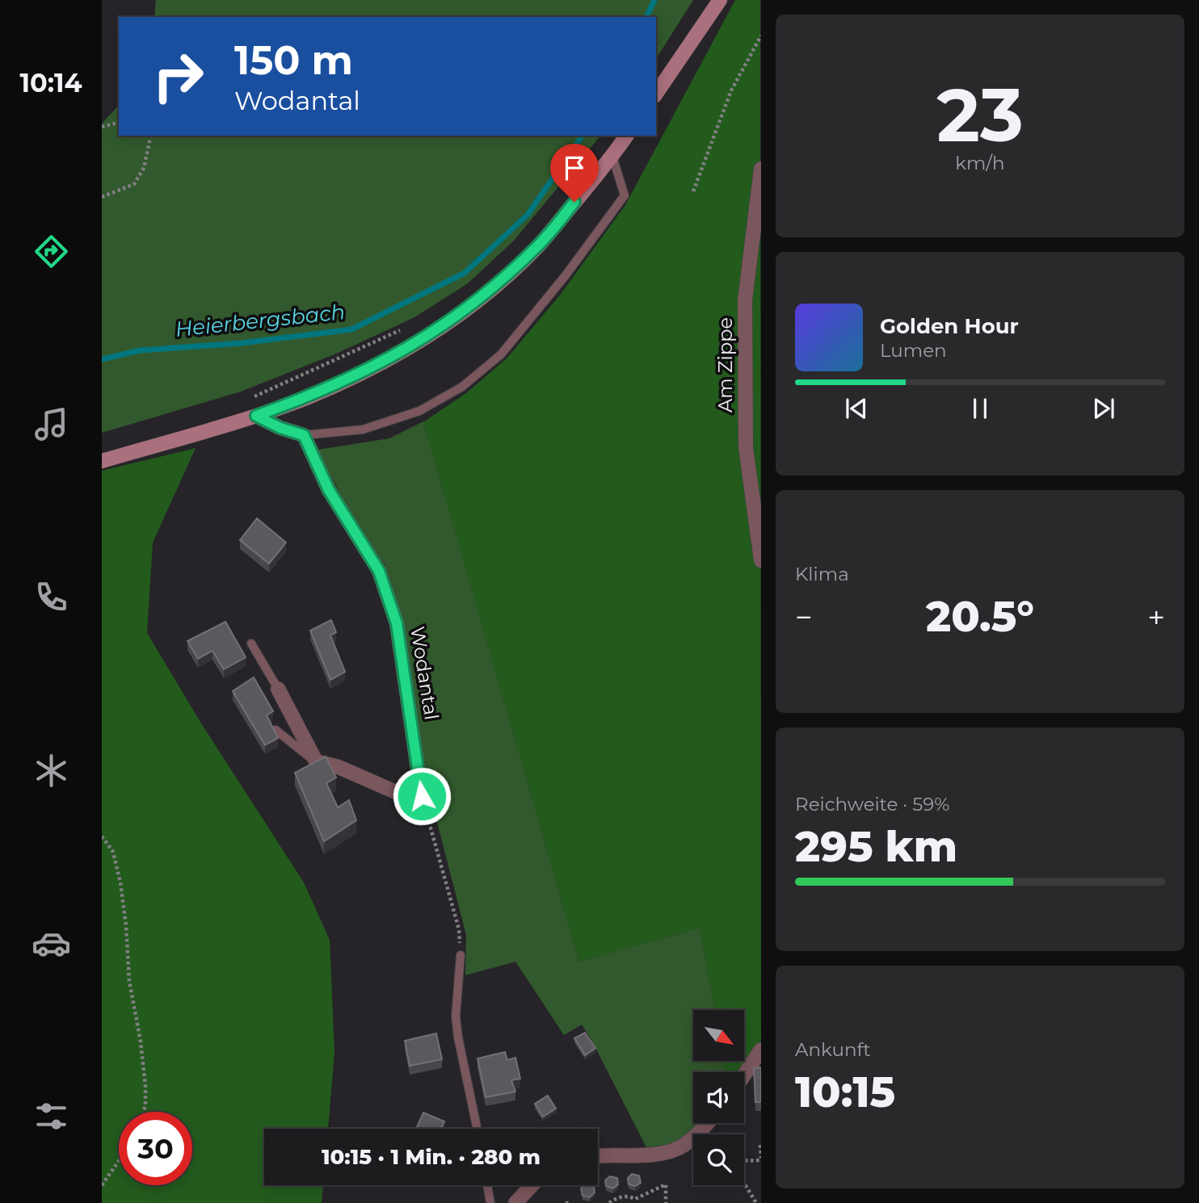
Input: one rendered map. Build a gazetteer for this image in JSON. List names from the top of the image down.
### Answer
{
  "streets": {
    "street": ["Am Zippe", "Wodantal"]
  },
  "water": ["Heierbergsbach"],
  "north": "bottom right",
  "page": {
    "tabs": "10:14",
    "tile": [
      ["23", "km/h"],
      "Klima",
      ["Reichweite · 59%", "295 km"],
      ["Ankunft", "10:15"]
    ],
    "turn": ["150 m", "Wodantal"],
    "song": ["Golden Hour", "Lumen"],
    "heat": ["−", "20.5°", "+"],
    "limit": "30",
    "trip": "10:15 · 1 Min. · 280 m"
  }
}
